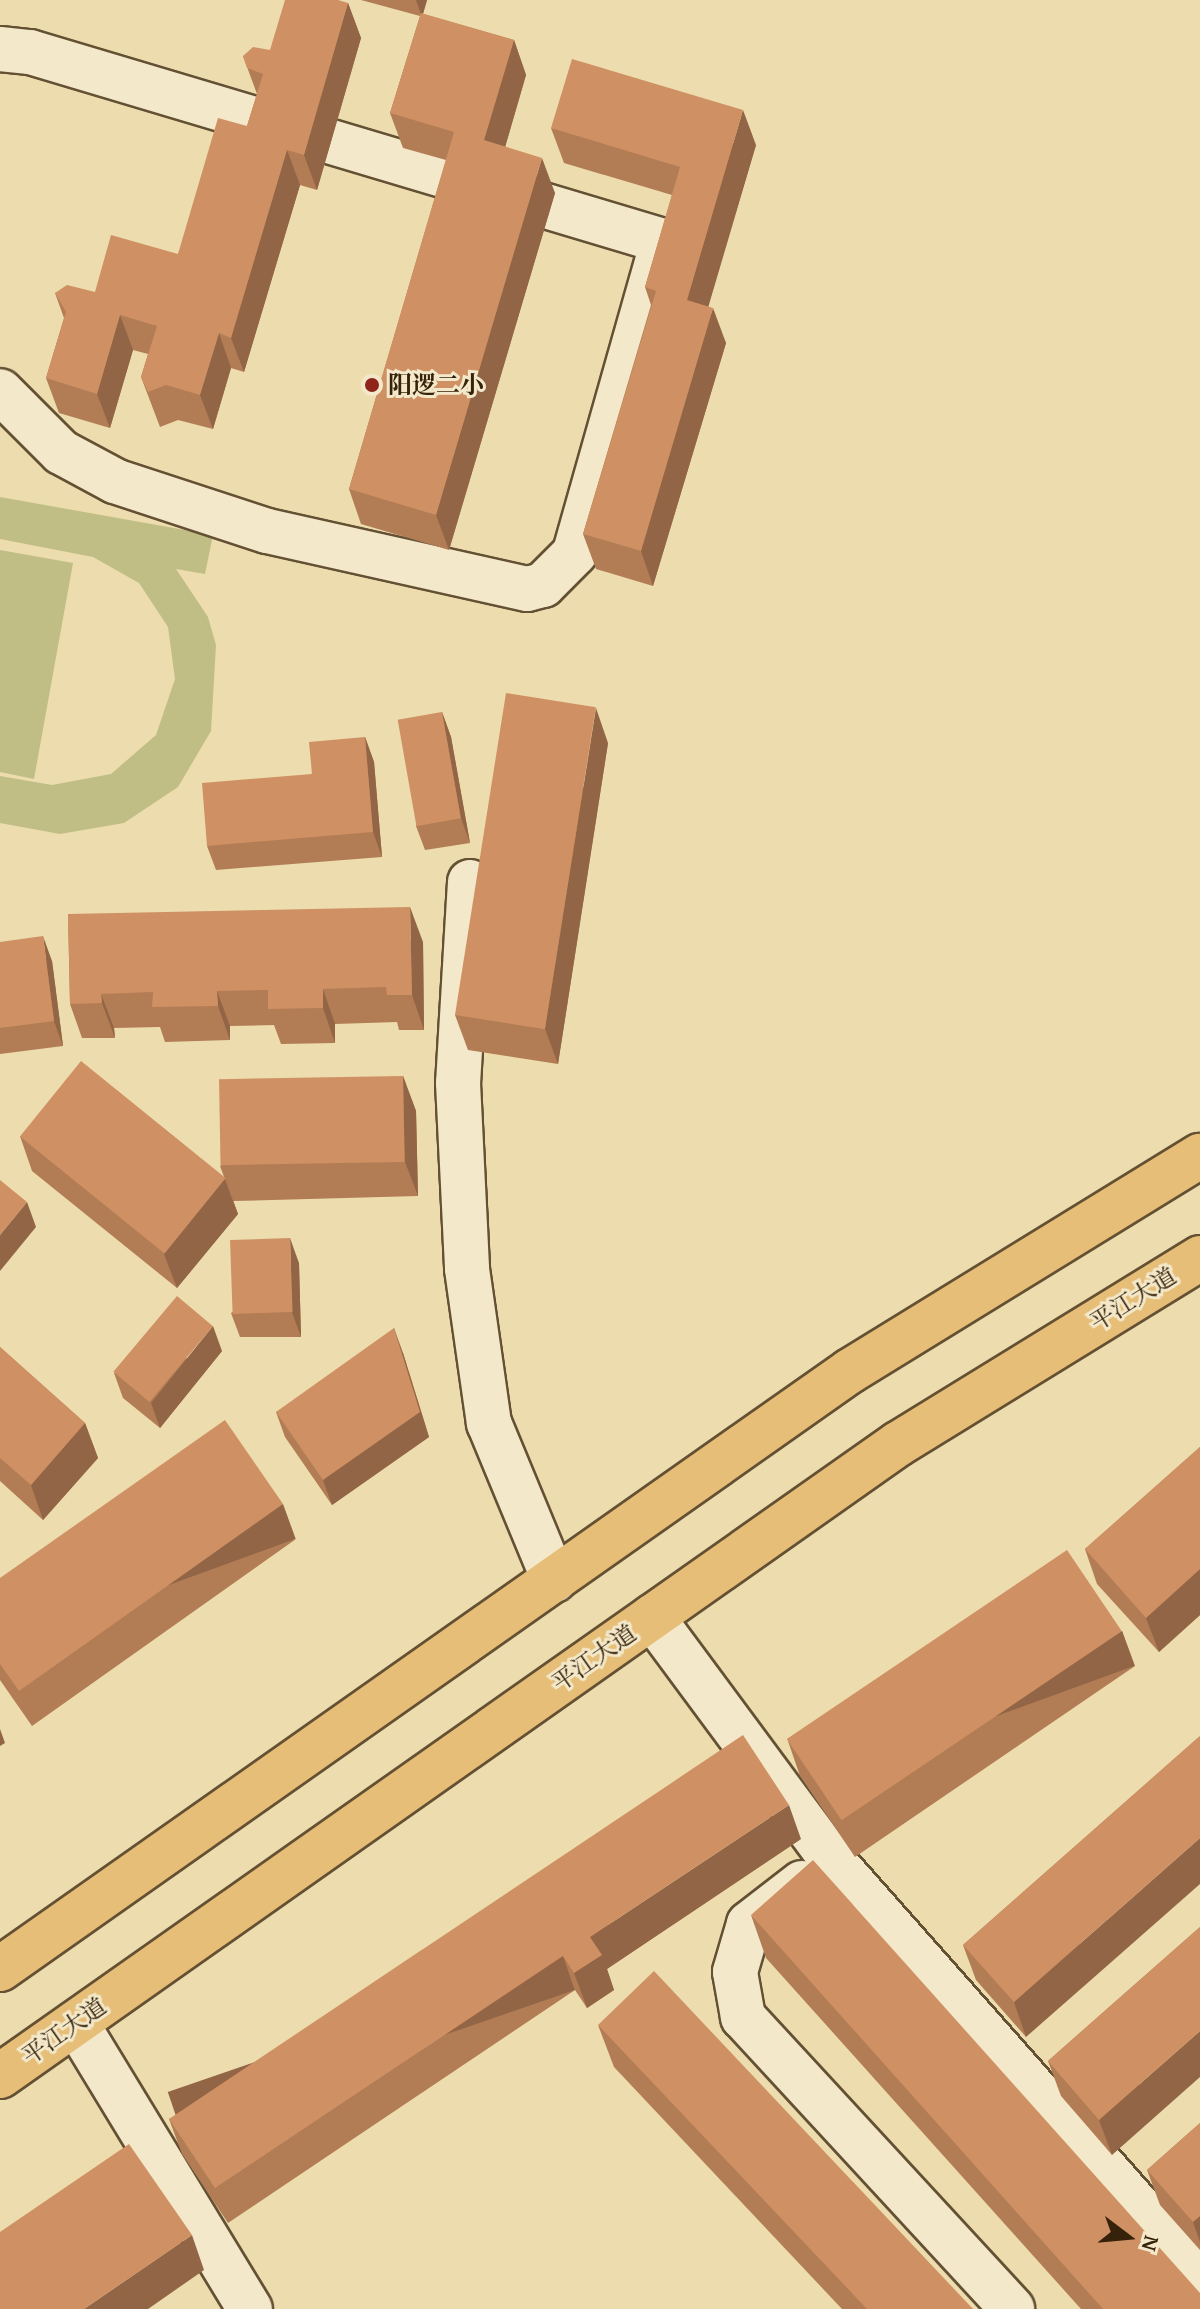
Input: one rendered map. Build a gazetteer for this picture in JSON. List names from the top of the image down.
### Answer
{
  "streets": {
    "highway": ["平江大道"]
  },
  "places": ["阳逻二小"],
  "north": "right"
}
